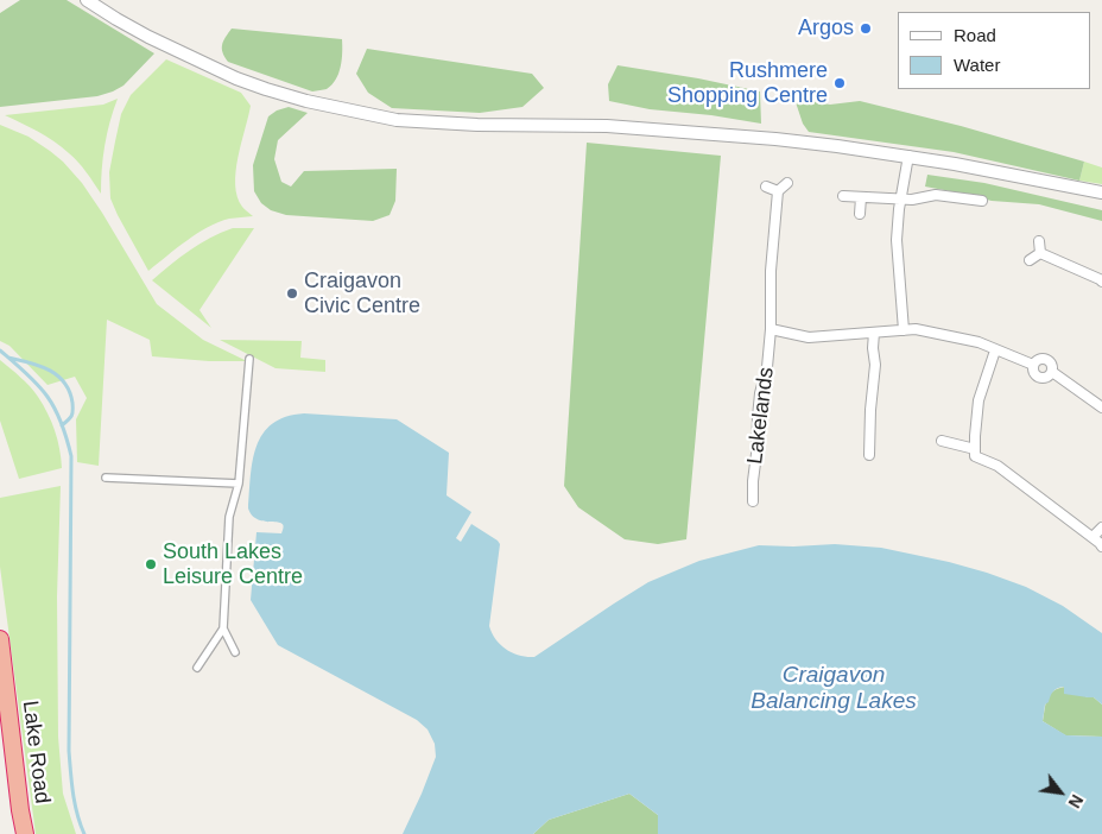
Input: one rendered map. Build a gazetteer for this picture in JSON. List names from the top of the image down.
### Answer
{
  "streets": {
    "highway": ["Lake Road"],
    "street": ["Lakelands"]
  },
  "water": ["Craigavon Balancing Lakes"],
  "places": [
    "Argos",
    "Rushmere Shopping Centre",
    "Craigavon Civic Centre",
    "South Lakes Leisure Centre"
  ],
  "legend": ["Road", "Water"],
  "north": "bottom right"
}
